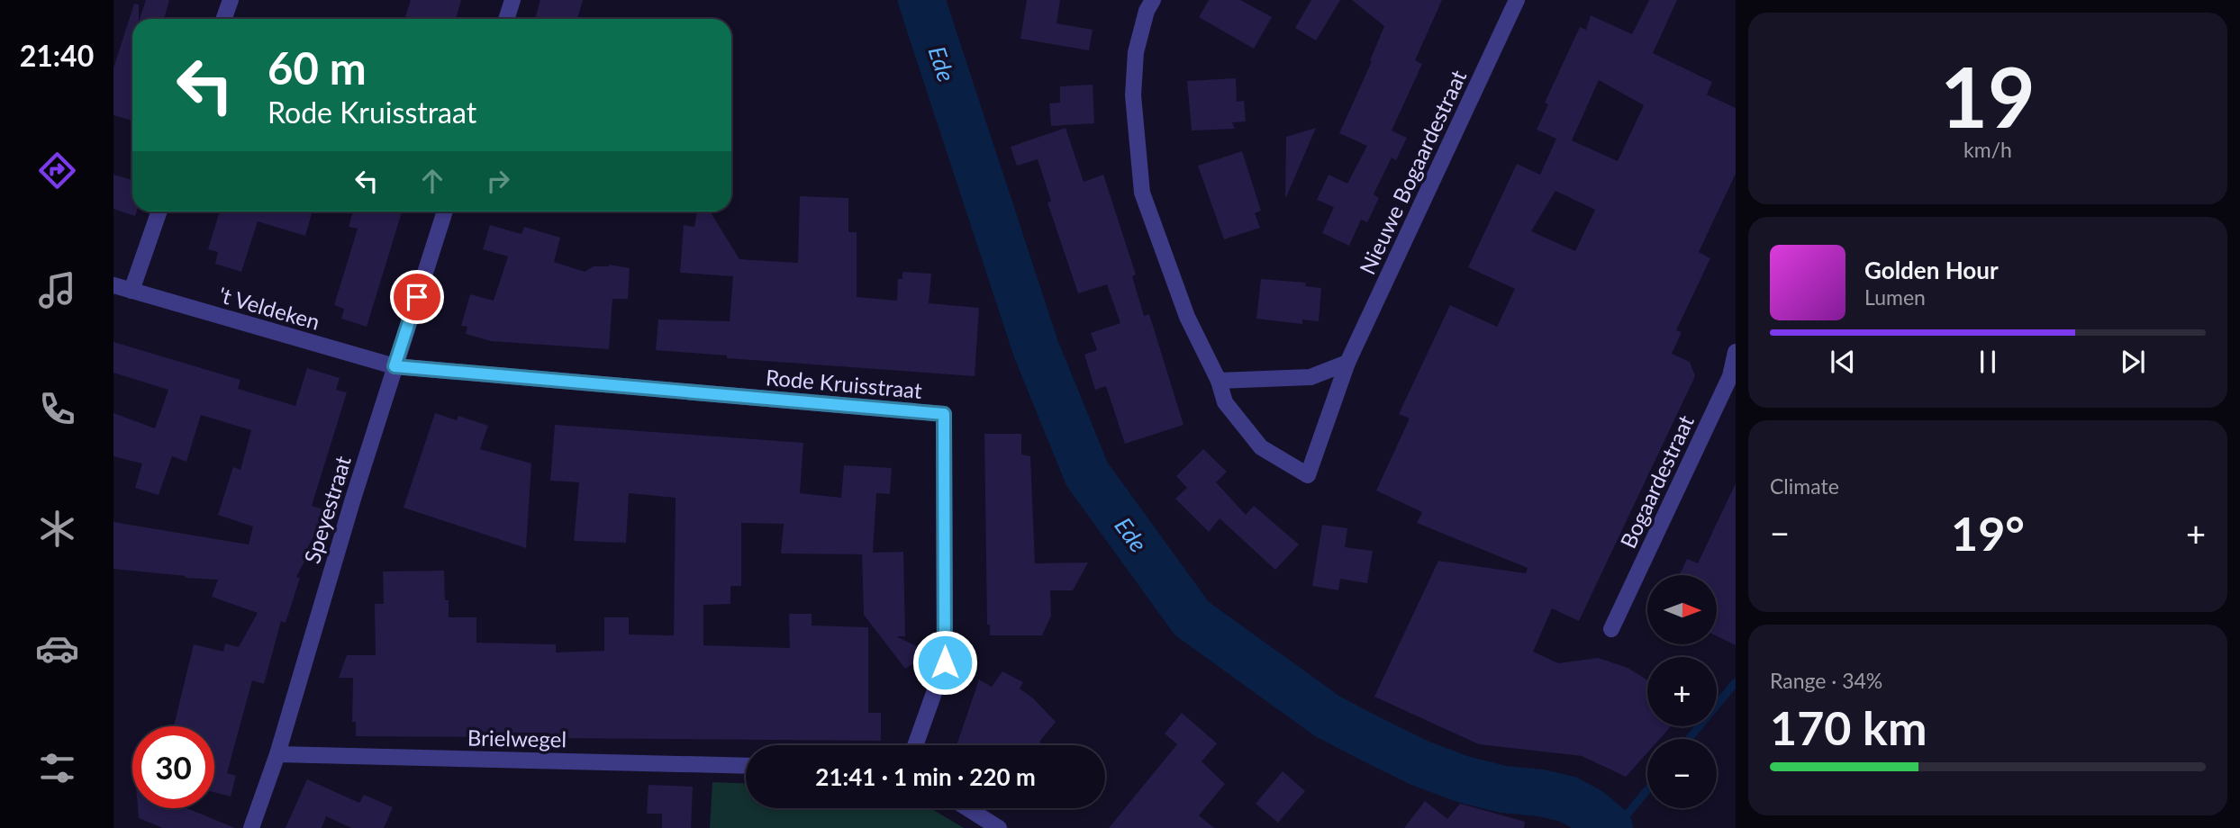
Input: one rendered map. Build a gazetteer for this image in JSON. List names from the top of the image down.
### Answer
{
  "streets": {
    "street": [
      "Nieuwe Bogaardestraat",
      "'t Veldeken",
      "Rode Kruisstraat",
      "Bogaardestraat",
      "Speyestraat",
      "Brielwegel"
    ]
  },
  "crossings": [
    ["'t Veldeken", "Rode Kruisstraat"],
    ["'t Veldeken", "Speyestraat"],
    ["Rode Kruisstraat", "Speyestraat"],
    ["Speyestraat", "Brielwegel"]
  ],
  "water": ["Ede"],
  "north": "right",
  "page": {
    "tabs": "21:40",
    "tile": [
      ["19", "km/h"],
      "Climate",
      ["Range · 34%", "170 km"]
    ],
    "turn": ["60 m", "Rode Kruisstraat"],
    "song": ["Golden Hour", "Lumen"],
    "heat": ["−", "19°", "+"],
    "map_buttons": ["+", "−"],
    "limit": "30",
    "trip": "21:41 · 1 min · 220 m"
  }
}
